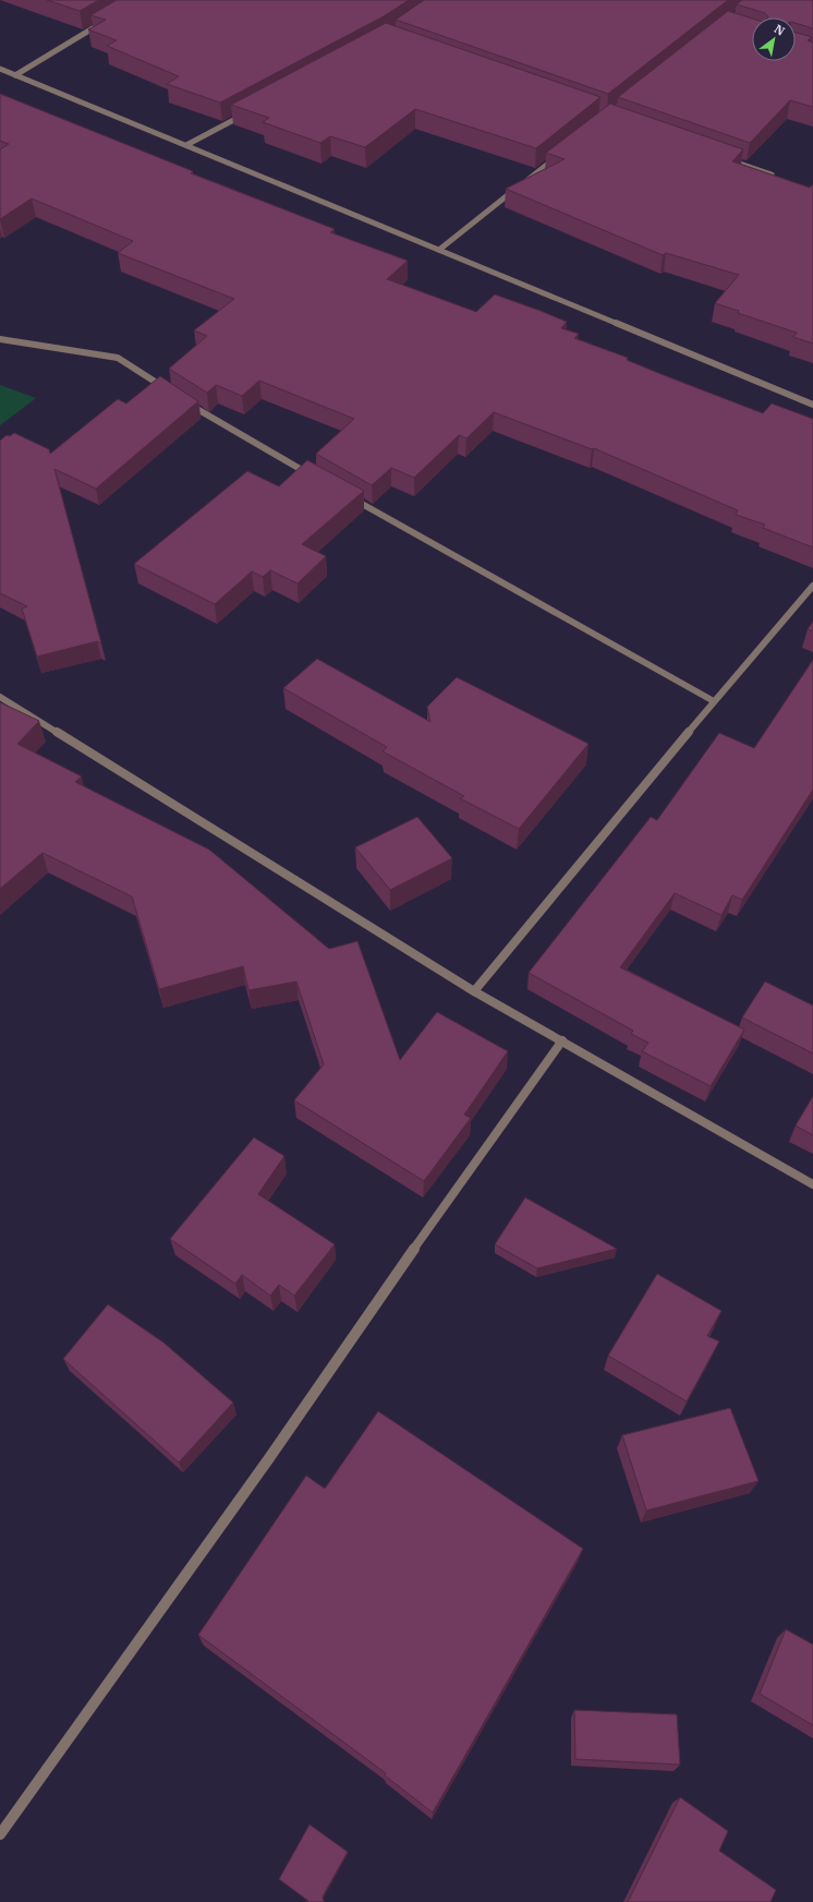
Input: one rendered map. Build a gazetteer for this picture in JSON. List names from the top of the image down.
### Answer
{
  "north": "top right"
}
